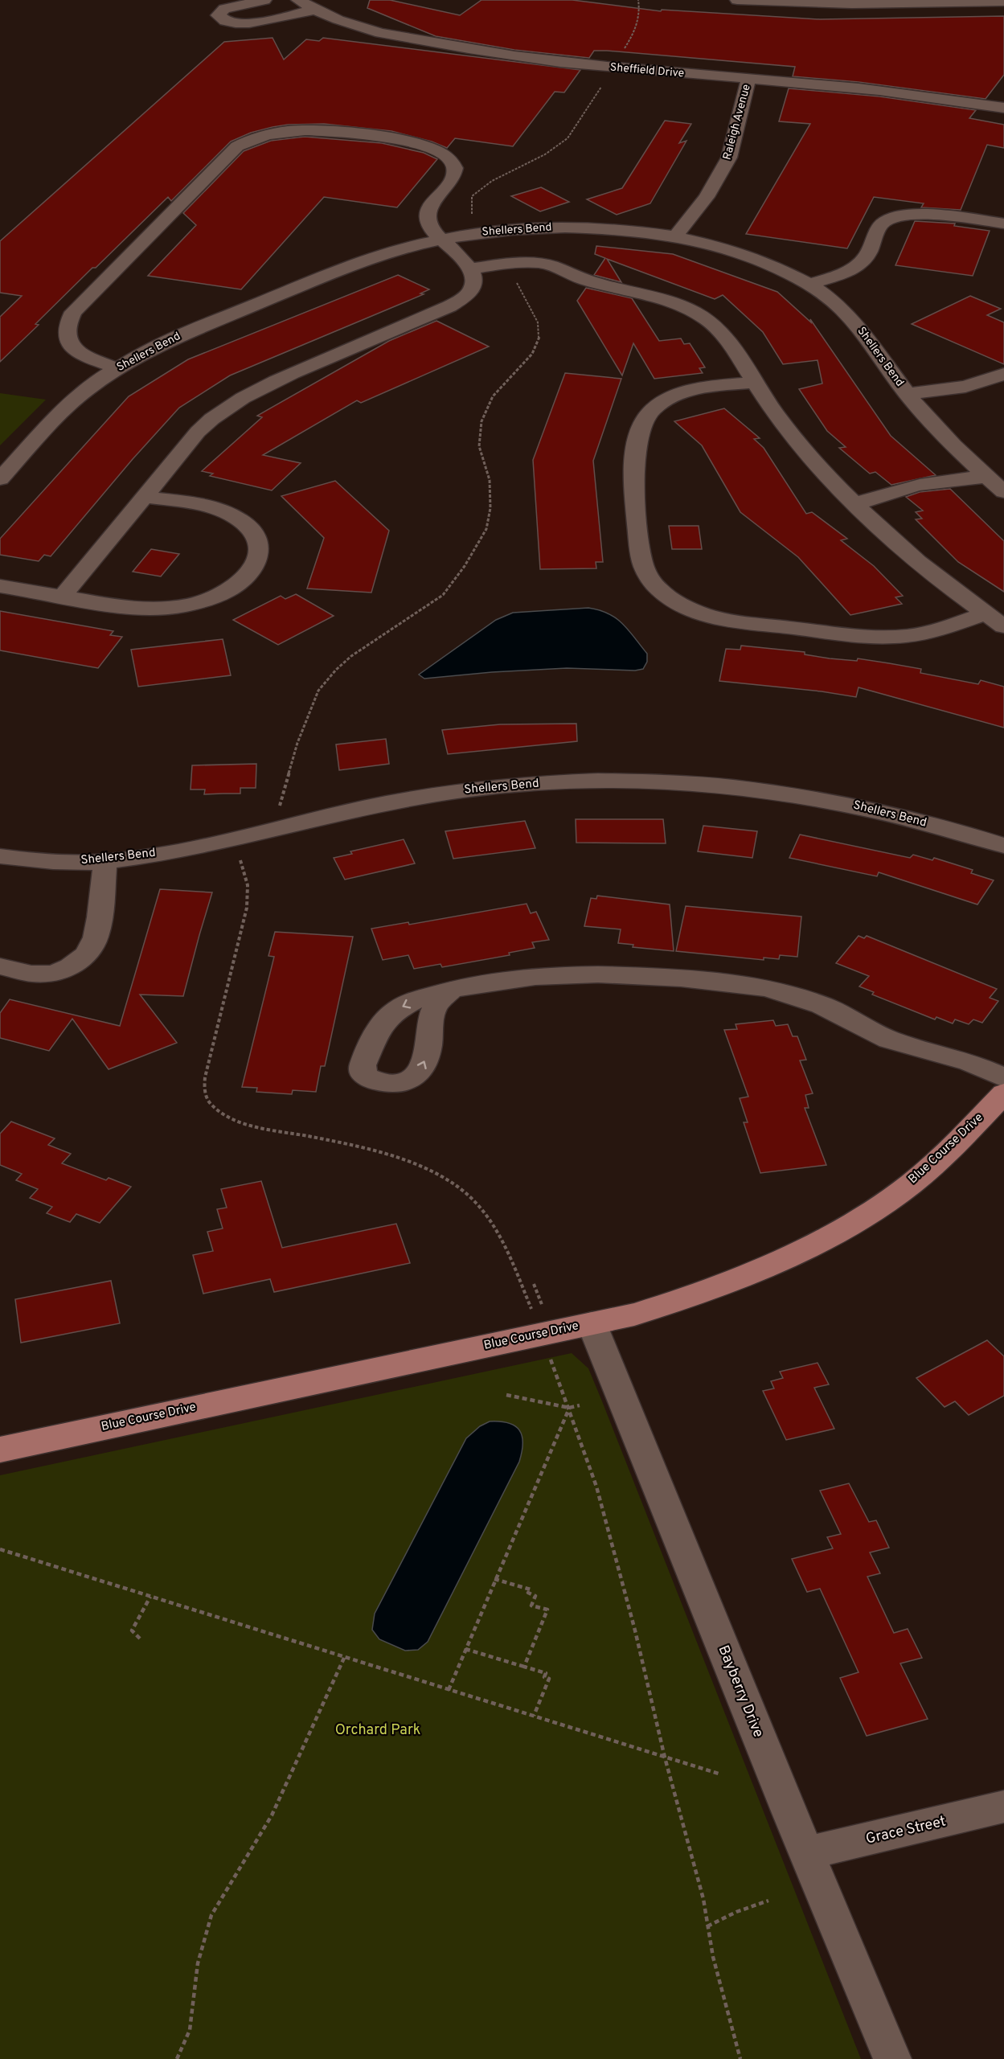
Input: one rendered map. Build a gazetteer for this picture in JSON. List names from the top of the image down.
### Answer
{
  "streets": {
    "main road": ["Blue Course Drive"],
    "street": [
      "Sheffield Drive",
      "Raleigh Avenue",
      "Shellers Bend",
      "Bayberry Drive",
      "Grace Street"
    ]
  },
  "crossings": [
    ["Sheffield Drive", "Raleigh Avenue"],
    ["Raleigh Avenue", "Shellers Bend"],
    ["Blue Course Drive", "Bayberry Drive"],
    ["Bayberry Drive", "Grace Street"]
  ],
  "parks": ["Orchard Park"]
}
